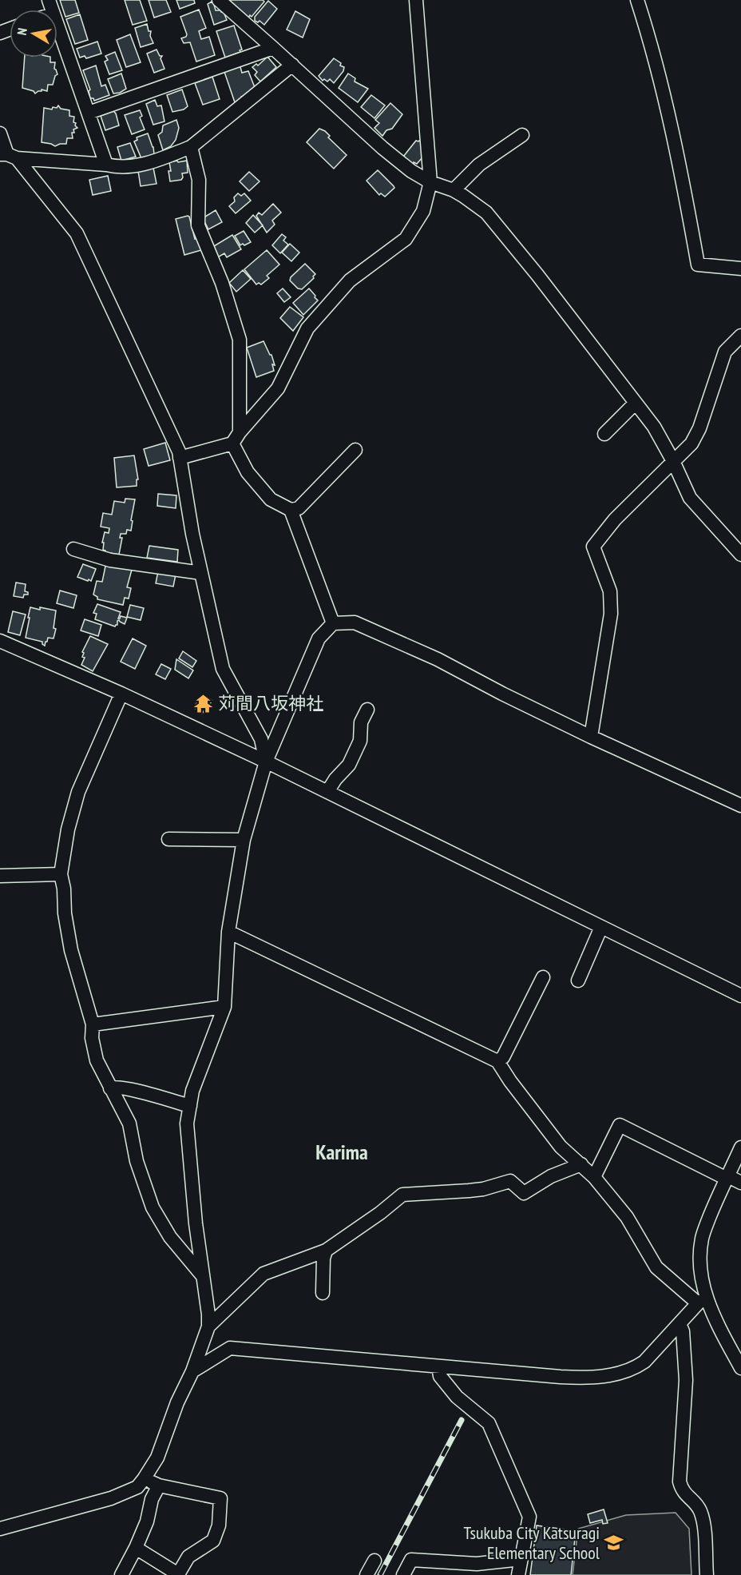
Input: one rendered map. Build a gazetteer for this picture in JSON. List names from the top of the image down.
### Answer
{
  "districts": ["Karima"],
  "places": {
    "temple": ["苅間八坂神社"],
    "school or university": ["Tsukuba City Katsuragi Elementary School"]
  },
  "north": "left"
}
